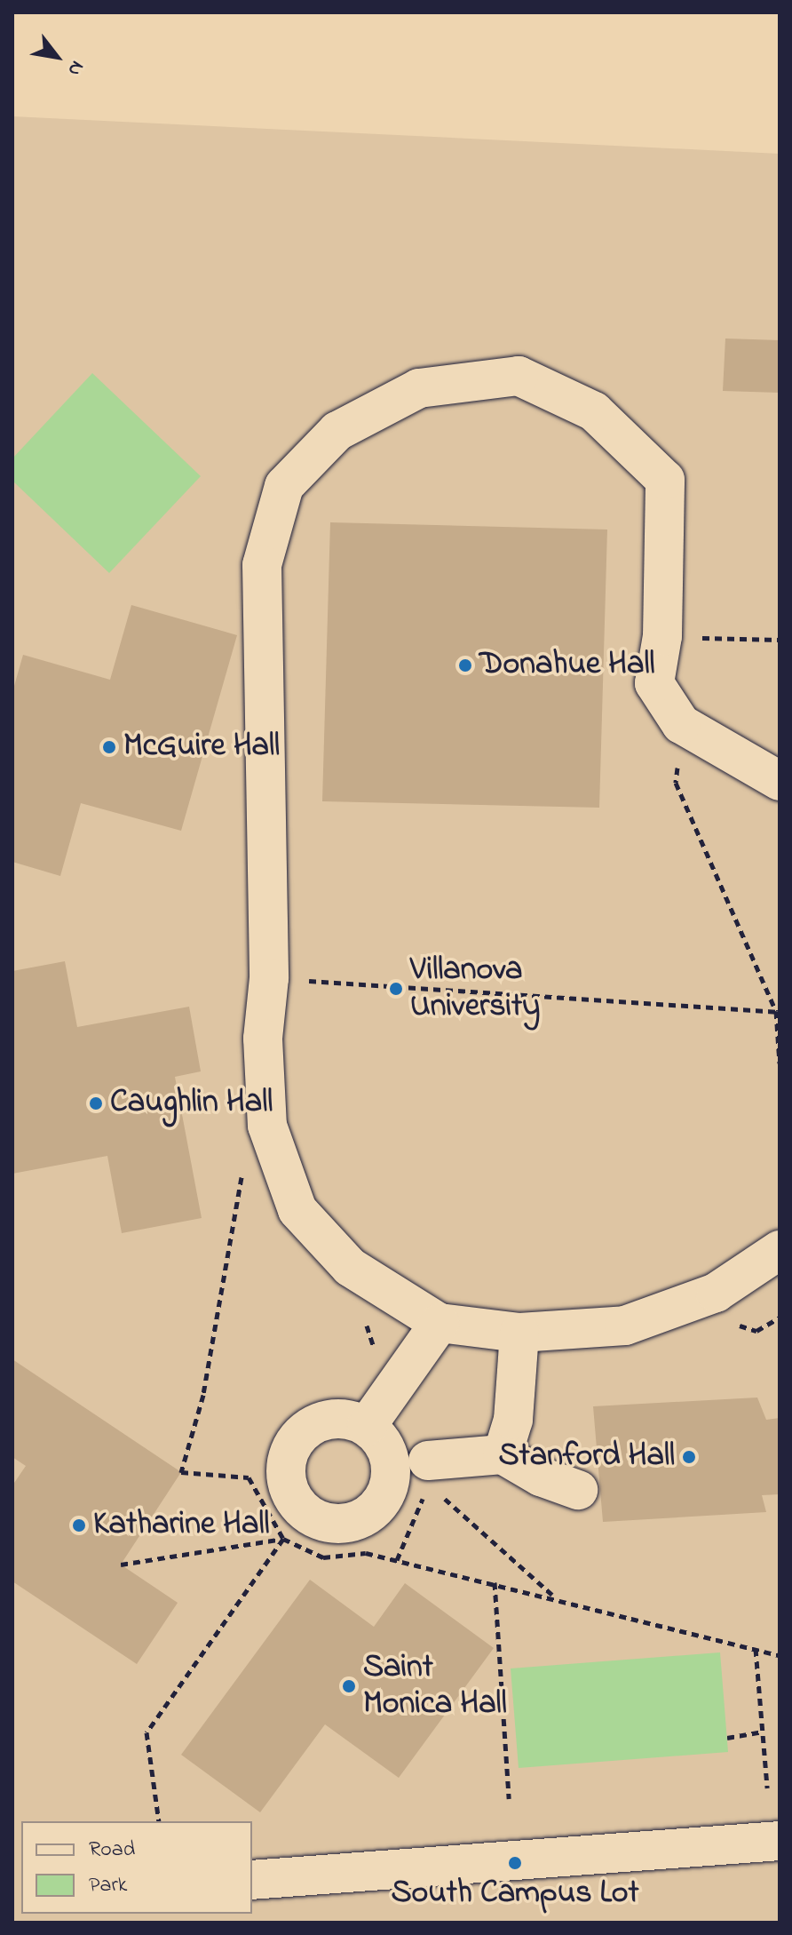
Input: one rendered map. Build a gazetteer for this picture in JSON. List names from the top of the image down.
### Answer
{
  "places": [
    "Donahue Hall",
    "McGuire Hall",
    "Villanova University",
    "Caughlin Hall",
    "Stanford Hall",
    "Katharine Hall",
    "Saint Monica Hall",
    "South Campus Lot"
  ],
  "legend": ["Road", "Park"],
  "north": "bottom right"
}
